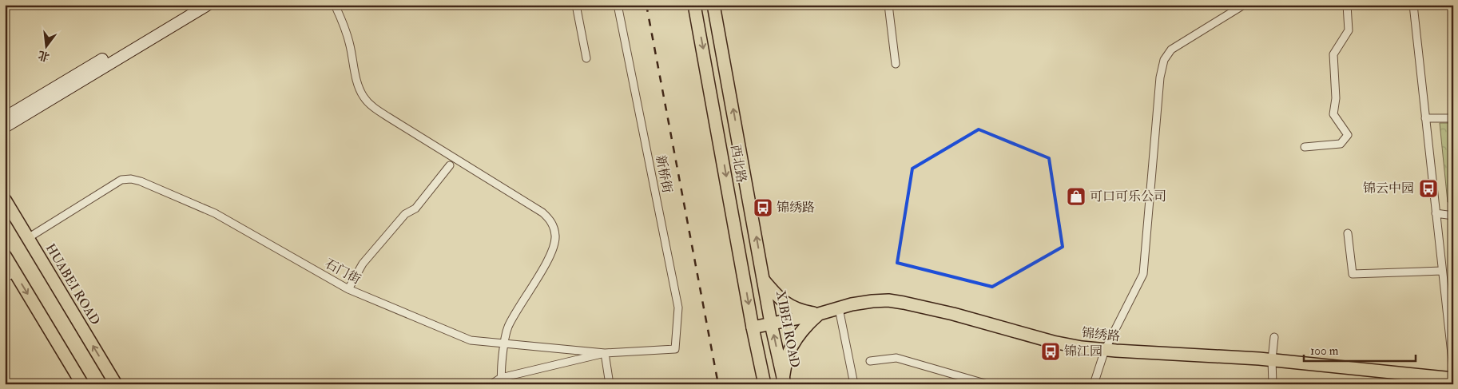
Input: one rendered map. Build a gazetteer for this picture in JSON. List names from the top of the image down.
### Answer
{
  "streets": {
    "main road": [
      "西北路",
      "HUABEI ROAD",
      "XIBEI ROAD",
      "锦绣路"
    ],
    "street": ["新桥街", "石门街"]
  },
  "crossings": [
    ["西北路", "XIBEI ROAD"],
    ["西北路", "锦绣路"],
    ["新桥街", "石门街"],
    ["石门街", "HUABEI ROAD"],
    ["XIBEI ROAD", "锦绣路"]
  ],
  "places": {
    "bus stop": ["锦云中园", "锦绣路", "锦江园"],
    "shop": ["可口可乐公司"]
  },
  "scale_bar": "100 m",
  "north": "bottom"
}
